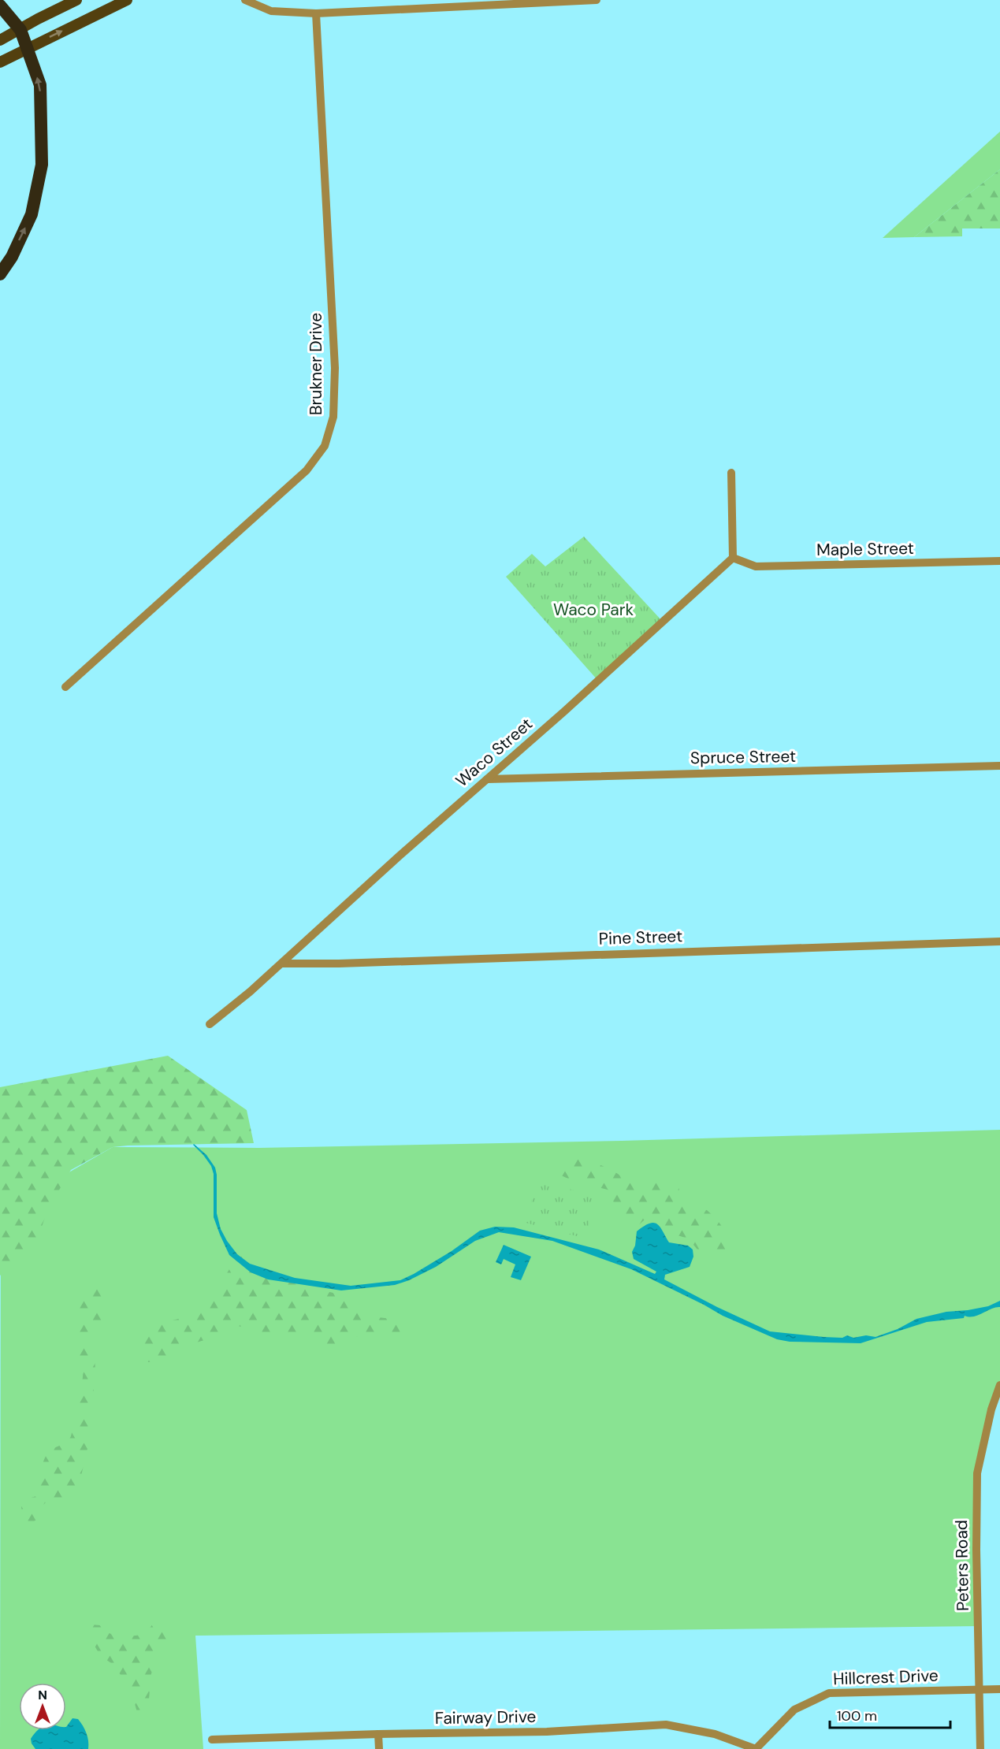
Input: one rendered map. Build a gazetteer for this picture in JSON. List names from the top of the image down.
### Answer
{
  "streets": {
    "street": [
      "Brukner Drive",
      "Maple Street",
      "Waco Street",
      "Spruce Street",
      "Pine Street",
      "Peters Road",
      "Hillcrest Drive",
      "Fairway Drive"
    ]
  },
  "crossings": [
    ["Maple Street", "Waco Street"],
    ["Waco Street", "Spruce Street"],
    ["Waco Street", "Pine Street"],
    ["Peters Road", "Hillcrest Drive"],
    ["Hillcrest Drive", "Fairway Drive"]
  ],
  "parks": ["Waco Park"],
  "scale_bar": "100 m",
  "north": "top"
}
